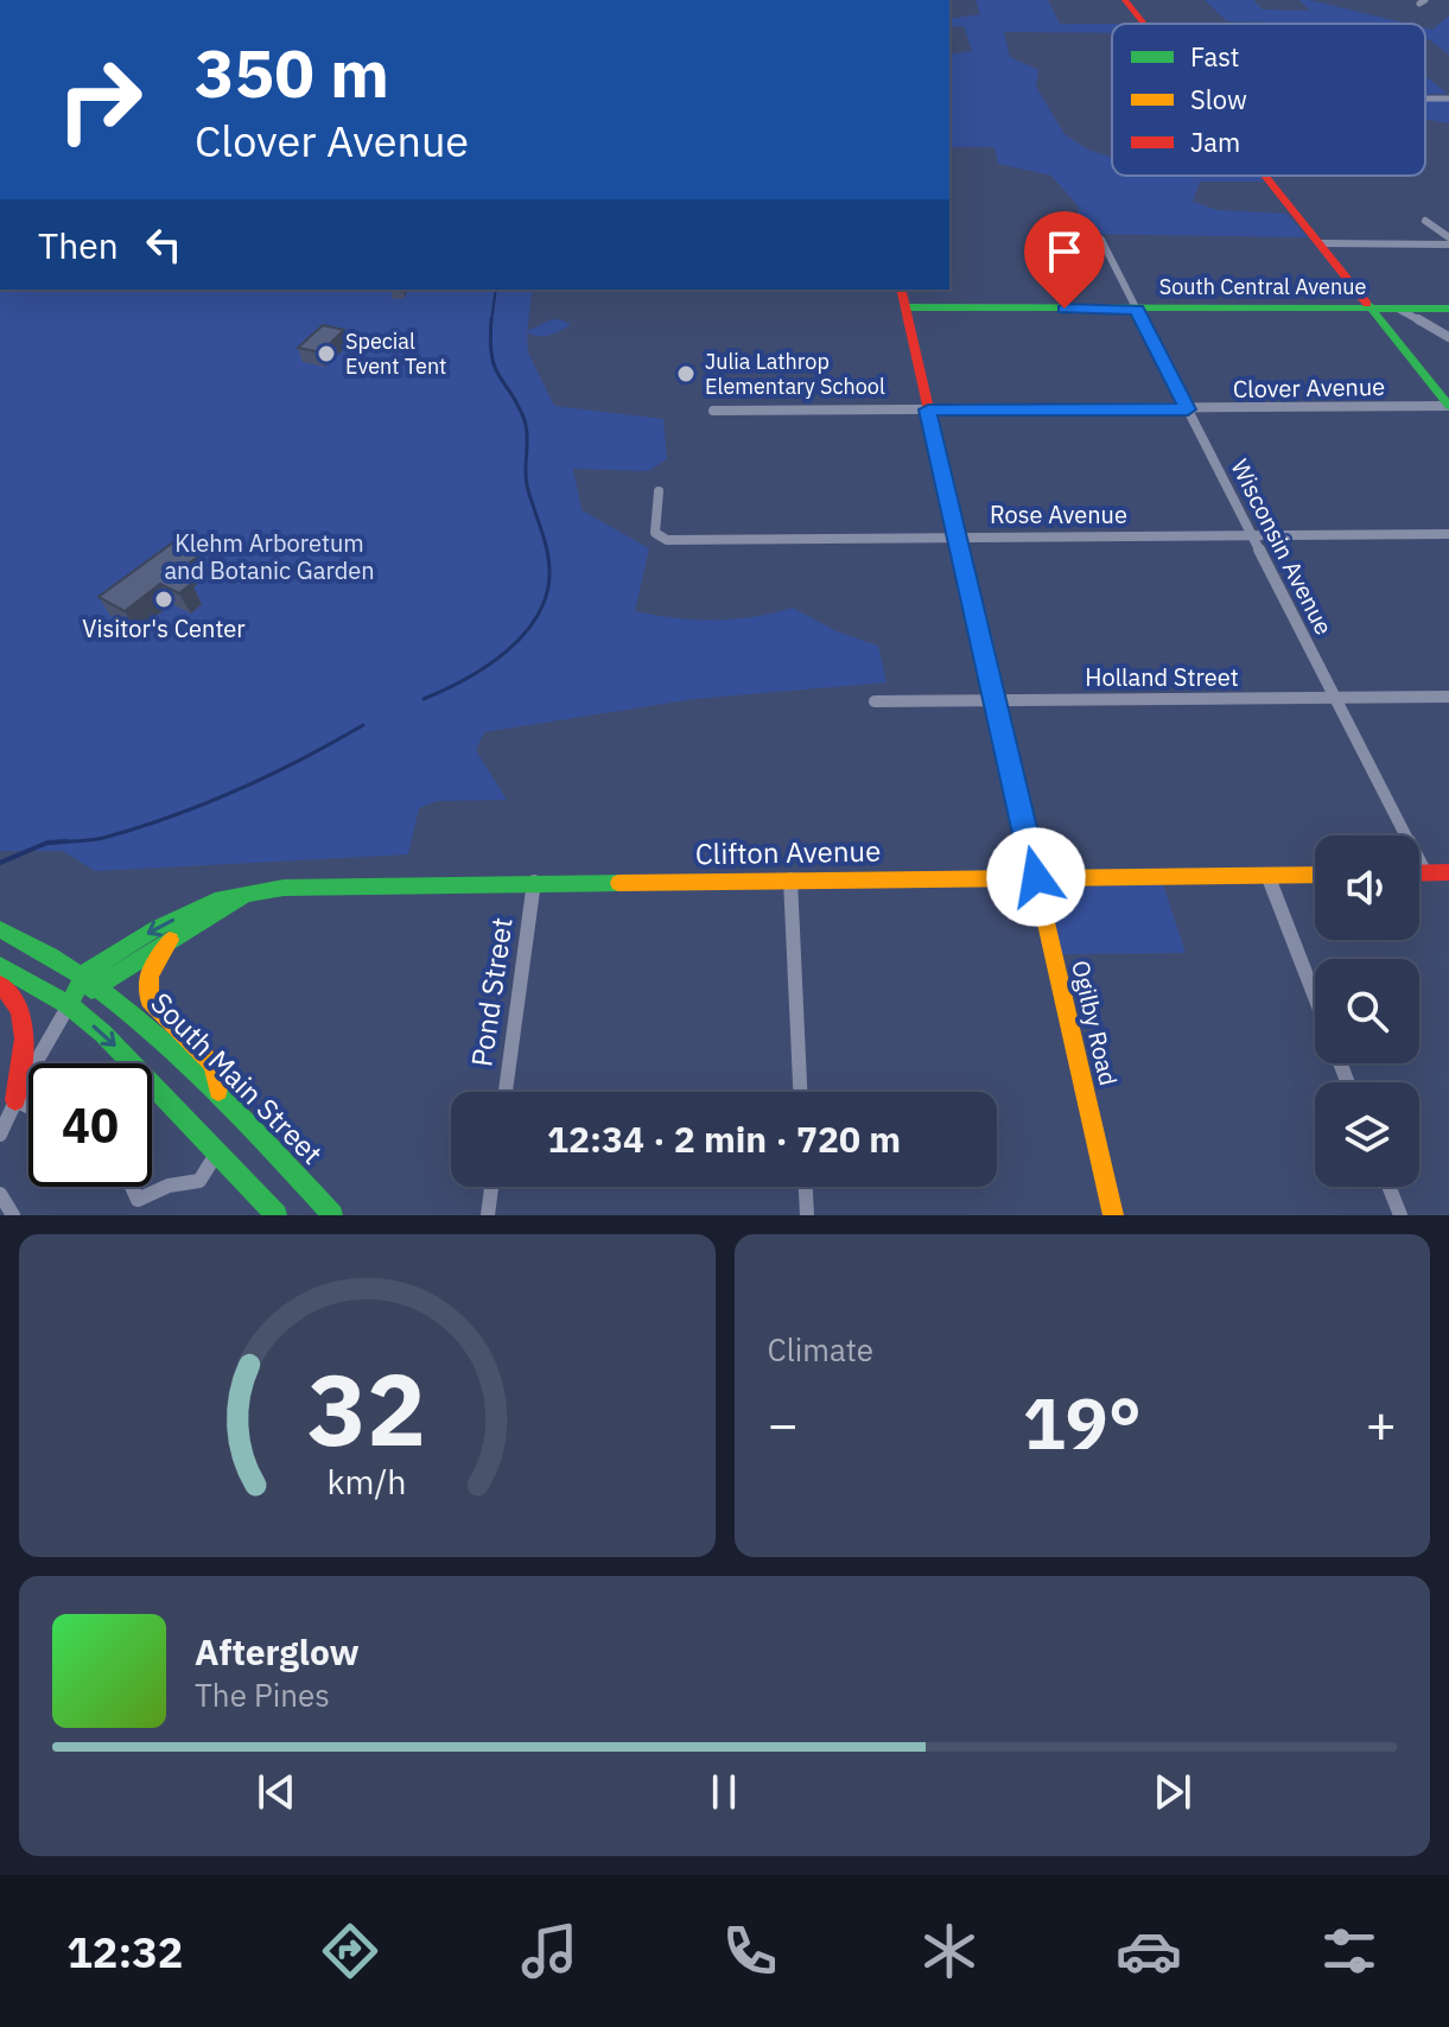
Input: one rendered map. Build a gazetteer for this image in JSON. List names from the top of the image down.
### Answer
{
  "streets": {
    "street": [
      "South Central Avenue",
      "Clover Avenue",
      "Rose Avenue",
      "Wisconsin Avenue",
      "Holland Street",
      "Clifton Avenue",
      "Pond Street",
      "Ogilby Road",
      "South Main Street"
    ]
  },
  "crossings": [
    ["South Central Avenue", "Wisconsin Avenue"],
    ["South Central Avenue", "Ogilby Road"],
    ["Clover Avenue", "Wisconsin Avenue"],
    ["Clover Avenue", "Ogilby Road"],
    ["Rose Avenue", "Wisconsin Avenue"],
    ["Rose Avenue", "Ogilby Road"],
    ["Wisconsin Avenue", "Holland Street"],
    ["Holland Street", "Ogilby Road"],
    ["Clifton Avenue", "Pond Street"],
    ["Clifton Avenue", "Ogilby Road"],
    ["Clifton Avenue", "South Main Street"]
  ],
  "parks": ["Klehm Arboretum and Botanic Garden"],
  "places": ["Special Event Tent", "Julia Lathrop Elementary School", "Visitor's Center"],
  "legend": ["Fast", "Slow", "Jam"],
  "page": {
    "turn": ["350 m", "Clover Avenue"],
    "then": "Then",
    "limit": "40",
    "trip": "12:34 · 2 min · 720 m",
    "tile": "Climate",
    "heat": ["−", "19°", "+"],
    "song": ["Afterglow", "The Pines"],
    "tabs": "12:32",
    "gauge": ["32", "km/h"]
  }
}
